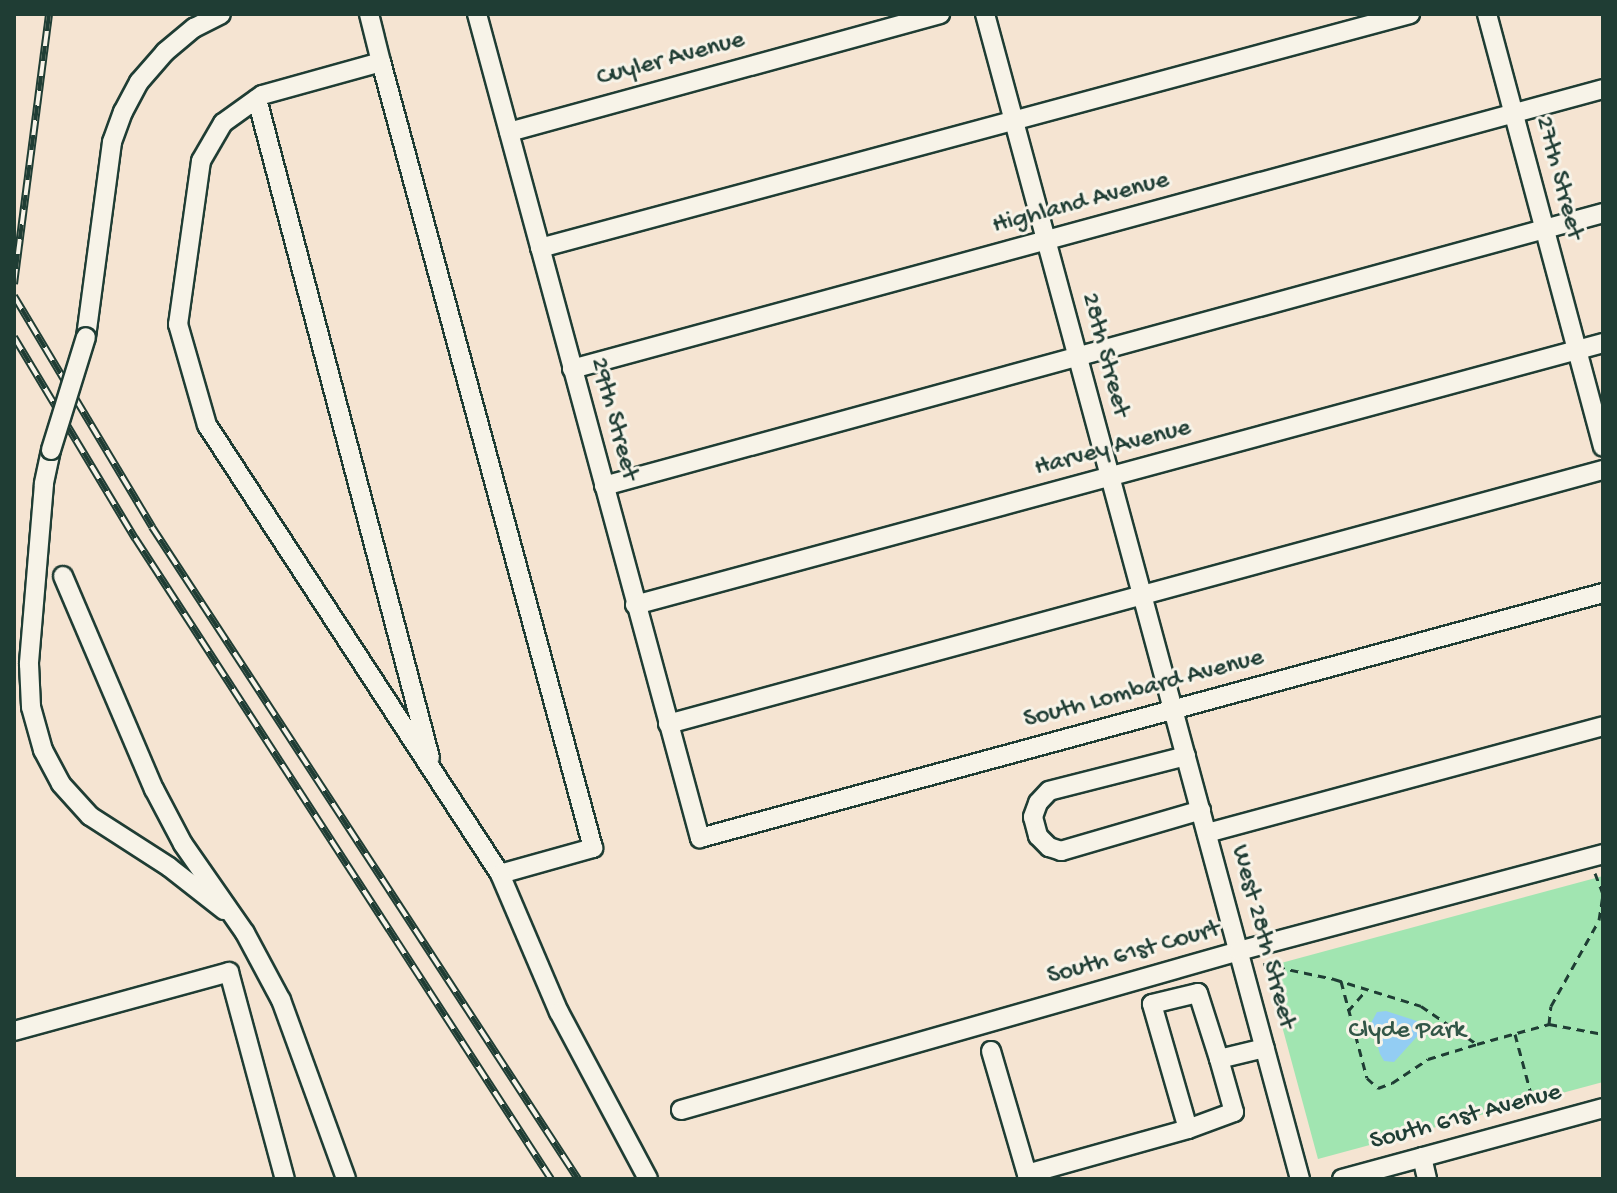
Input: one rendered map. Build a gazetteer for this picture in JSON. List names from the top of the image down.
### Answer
{
  "streets": {
    "street": [
      "Cuyler Avenue",
      "27th Street",
      "Highland Avenue",
      "28th Street",
      "29th Street",
      "Harvey Avenue",
      "South Lombard Avenue",
      "West 28th Street",
      "South 61st Court",
      "South 61st Avenue"
    ]
  },
  "crossings": [
    ["Cuyler Avenue", "29th Street"],
    ["27th Street", "Highland Avenue"],
    ["27th Street", "Harvey Avenue"],
    ["Highland Avenue", "28th Street"],
    ["Highland Avenue", "29th Street"],
    ["28th Street", "Harvey Avenue"],
    ["28th Street", "South Lombard Avenue"],
    ["28th Street", "West 28th Street"],
    ["29th Street", "Harvey Avenue"],
    ["29th Street", "South Lombard Avenue"],
    ["South Lombard Avenue", "West 28th Street"],
    ["West 28th Street", "South 61st Court"]
  ],
  "parks": ["Clyde Park"]
}
